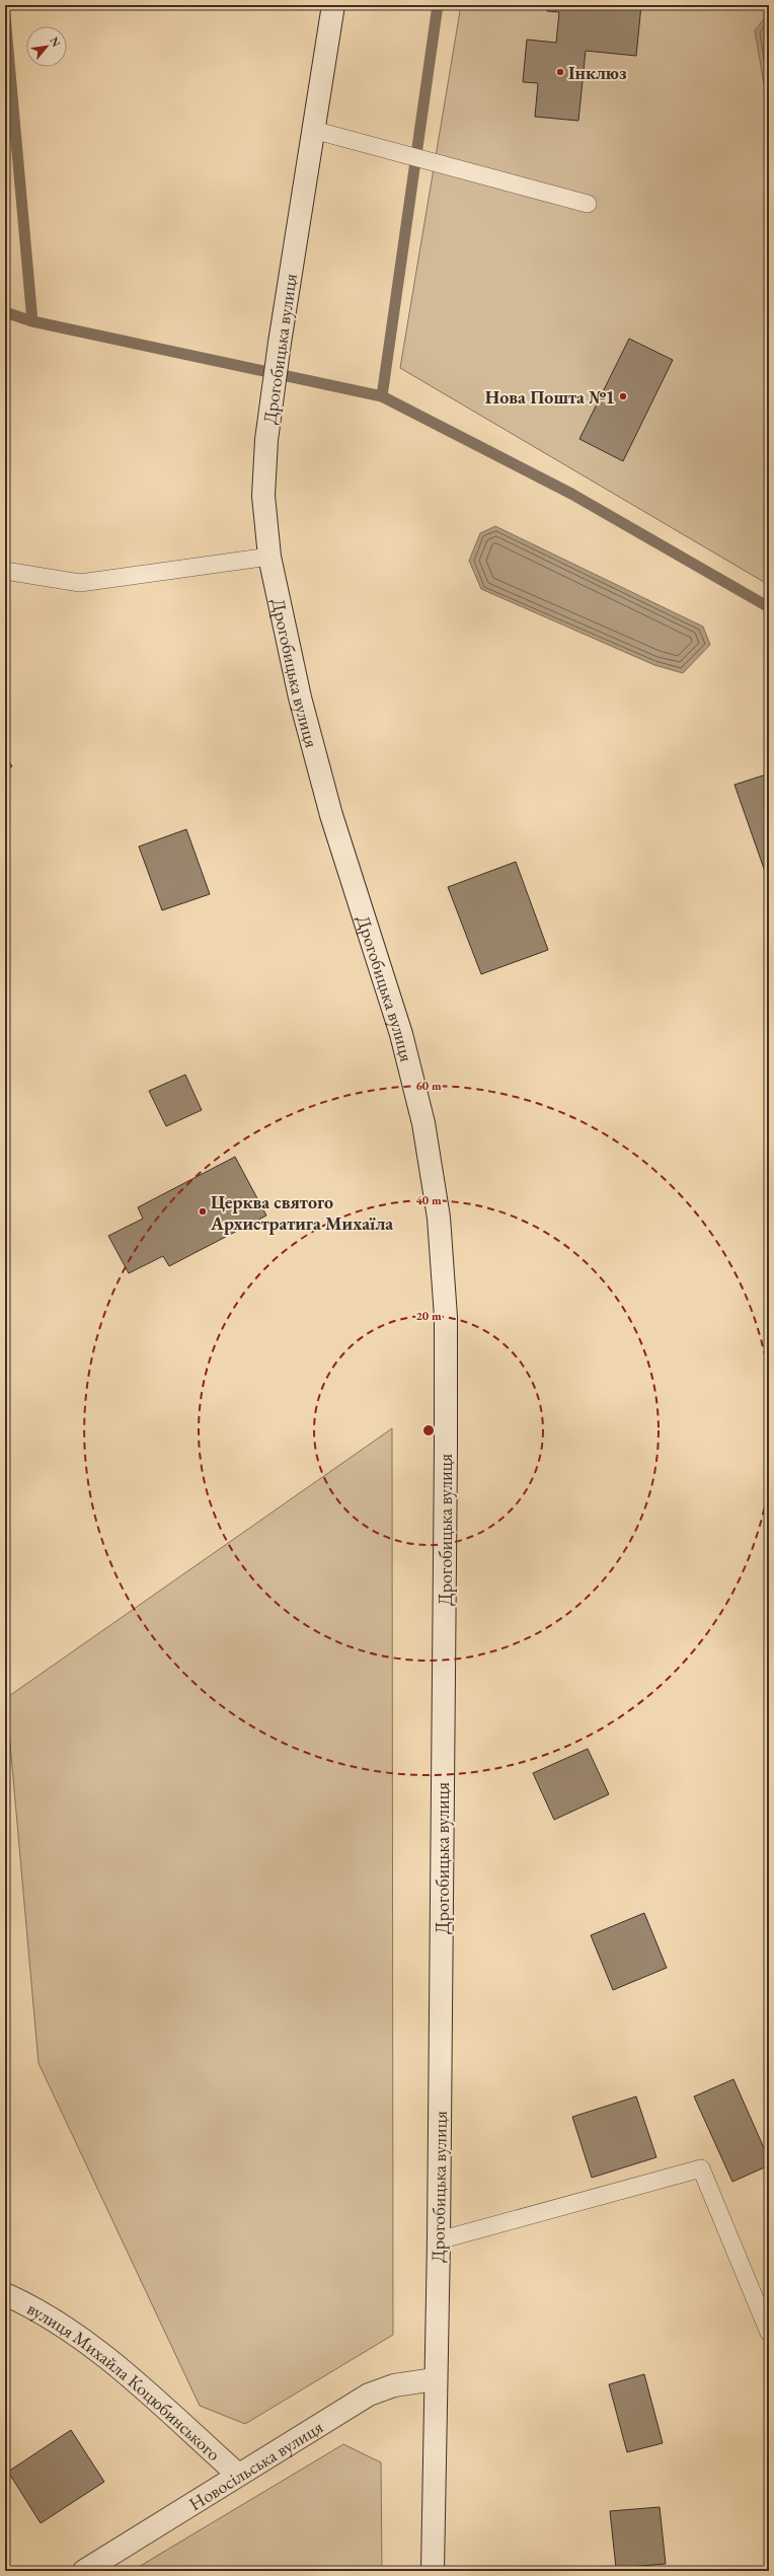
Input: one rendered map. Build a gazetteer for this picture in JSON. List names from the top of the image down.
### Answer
{
  "streets": {
    "main road": ["Дрогобицька вулиця", "вулиця Михайла Коцюбинського", "Новосільська вулиця"]
  },
  "crossings": [
    ["Дрогобицька вулиця", "Новосільська вулиця"],
    ["вулиця Михайла Коцюбинського", "Новосільська вулиця"]
  ],
  "places": ["Інклюз", "Нова Пошта №1", "Церква святого Архистратига Михаїла"],
  "north": "top right",
  "rings": ["60 m", "40 m", "20 m"]
}
